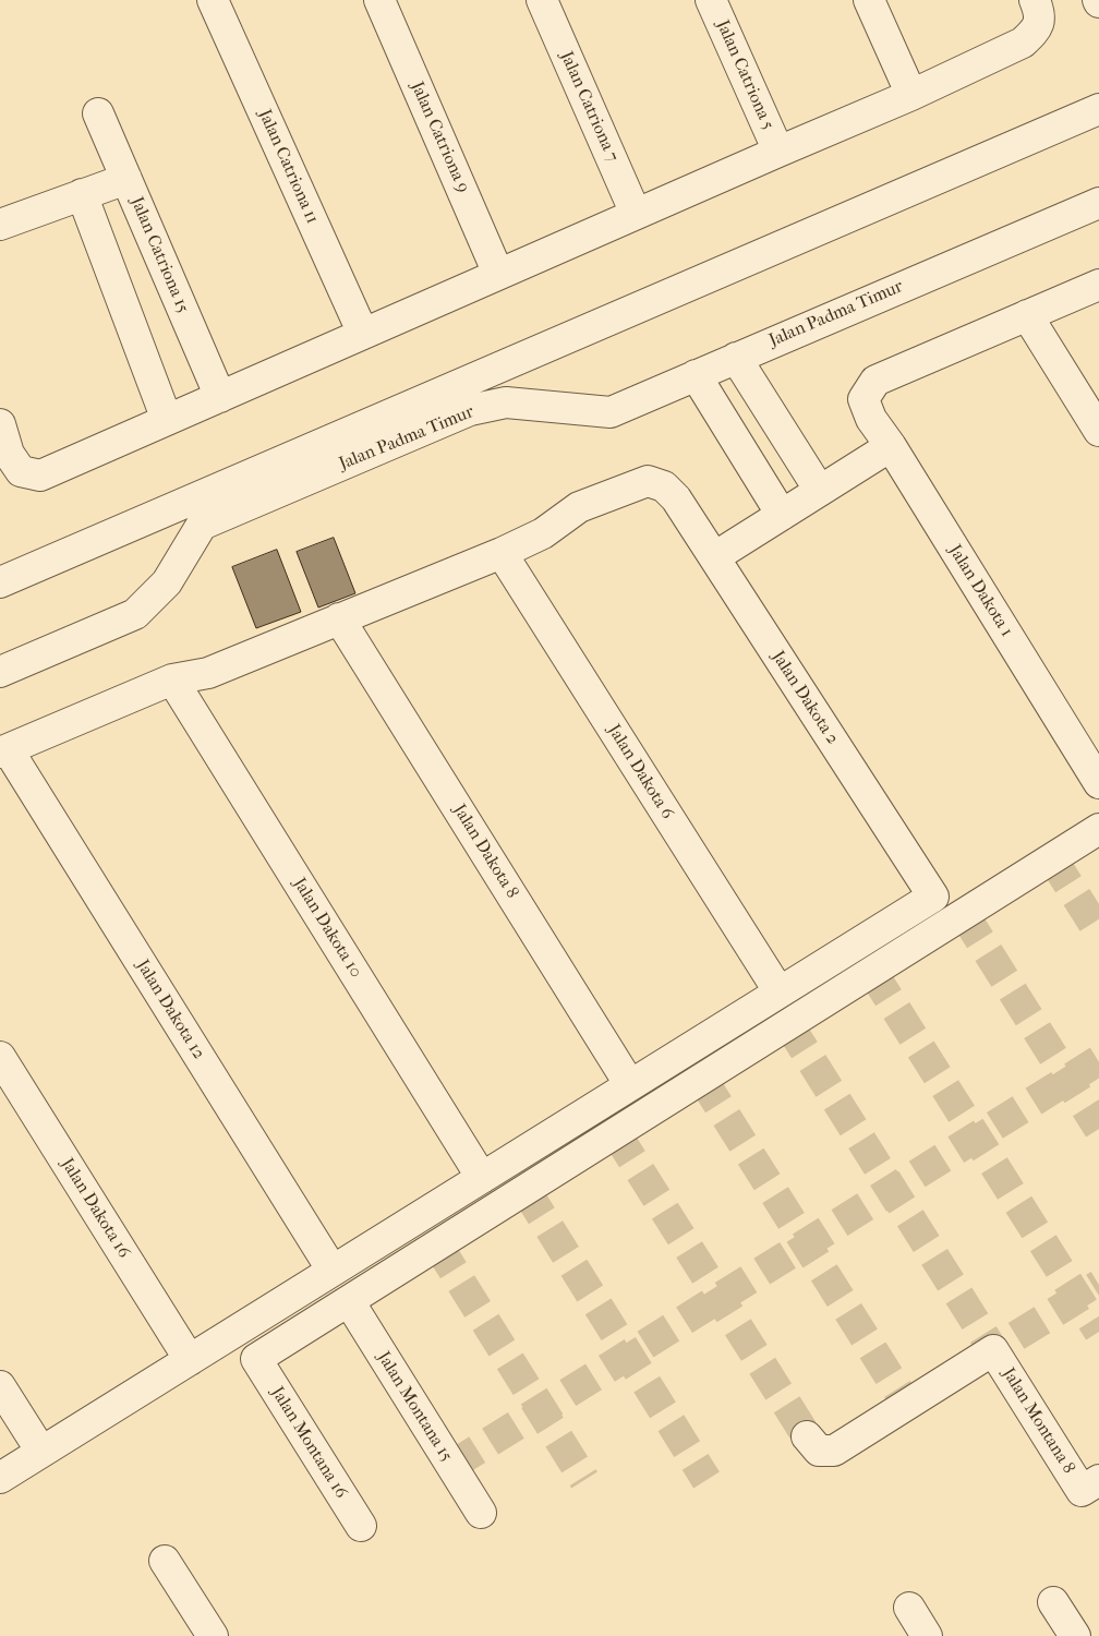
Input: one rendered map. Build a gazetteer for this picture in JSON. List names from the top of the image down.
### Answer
{
  "streets": {
    "street": [
      "Jalan Catriona 5",
      "Jalan Catriona 7",
      "Jalan Catriona 9",
      "Jalan Catriona 11",
      "Jalan Catriona 15",
      "Jalan Padma Timur",
      "Jalan Dakota 1",
      "Jalan Dakota 2",
      "Jalan Dakota 6",
      "Jalan Dakota 8",
      "Jalan Dakota 10",
      "Jalan Dakota 12",
      "Jalan Dakota 16",
      "Jalan Montana 15",
      "Jalan Montana 8",
      "Jalan Montana 16"
    ]
  },
  "crossings": [
    ["Jalan Dakota 2", "Jalan Dakota 6"],
    ["Jalan Montana 15", "Jalan Montana 16"]
  ]
}
